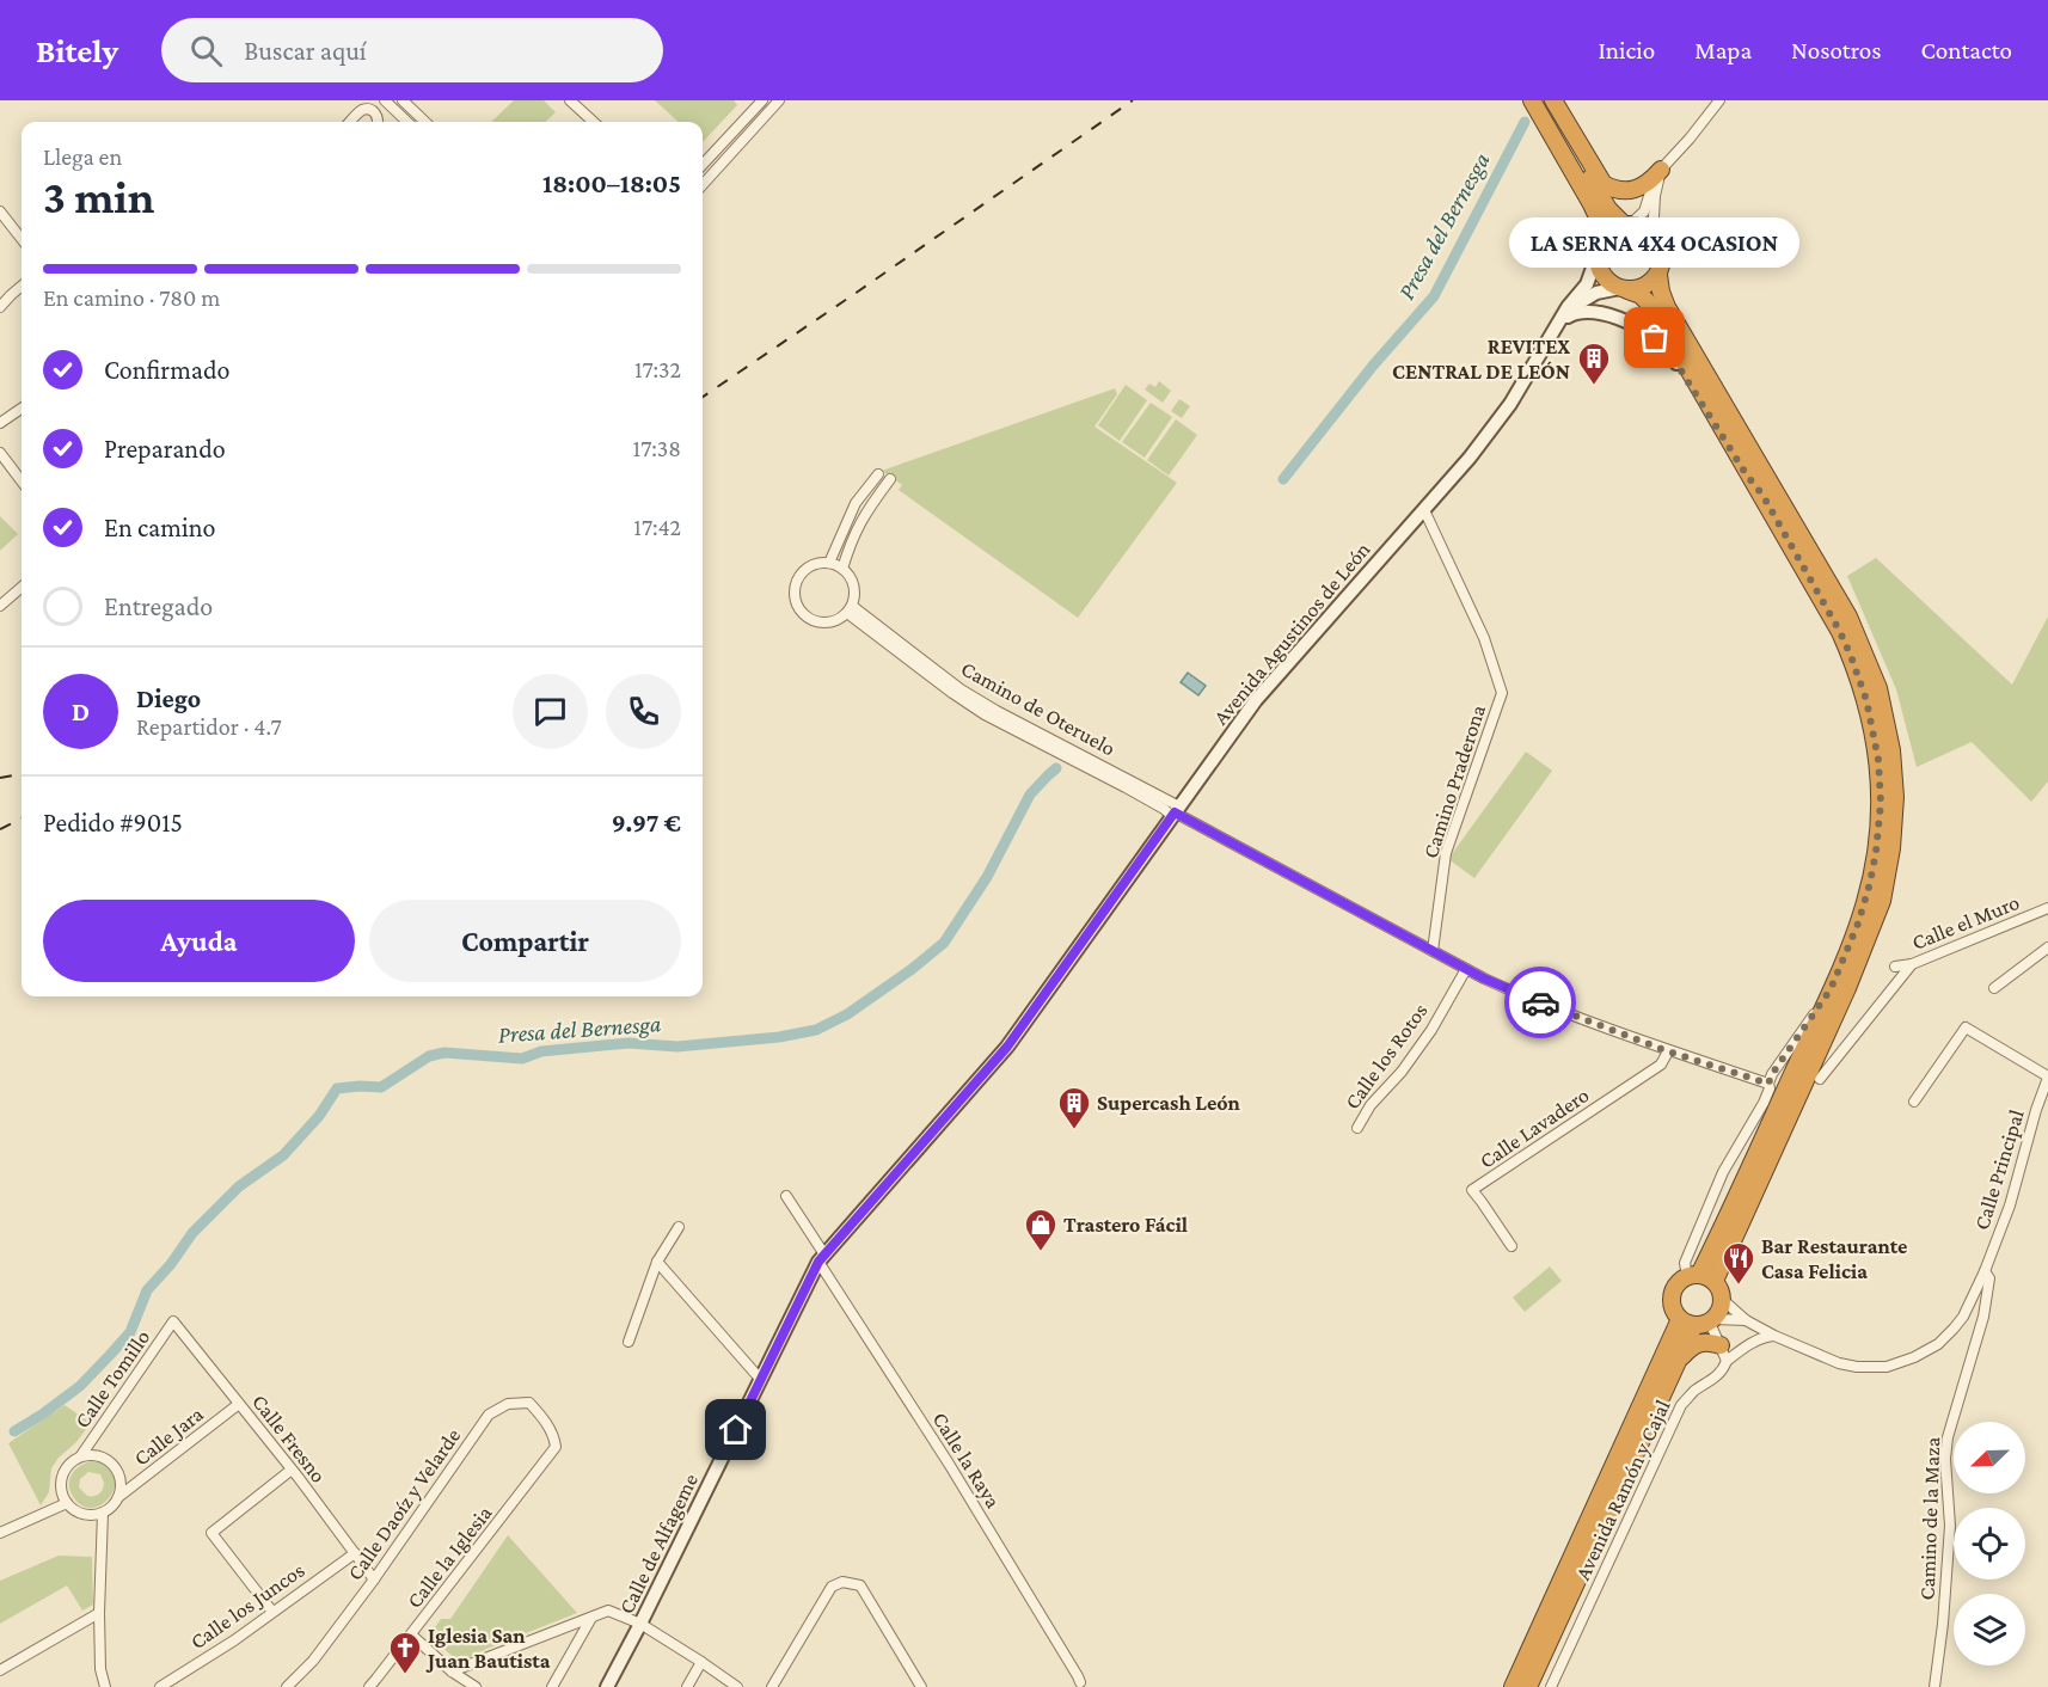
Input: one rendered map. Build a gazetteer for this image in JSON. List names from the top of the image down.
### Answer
{
  "streets": {
    "street": [
      "Avenida Agustinos de León",
      "Camino de Oteruelo",
      "Camino Praderona",
      "Calle el Muro",
      "Calle los Rotos",
      "Calle Lavadero",
      "Calle Principal",
      "Calle Tomillo",
      "Calle Jara",
      "Calle Fresno",
      "Calle la Raya",
      "Avenida Ramón y Cajal",
      "Calle Daoíz y Velarde",
      "Camino de la Maza",
      "Calle de Alfageme",
      "Calle la Iglesia",
      "Calle los Juncos"
    ]
  },
  "crossings": [
    ["Avenida Agustinos de León", "Camino de Oteruelo"],
    ["Avenida Agustinos de León", "Camino Praderona"],
    ["Avenida Agustinos de León", "Calle la Raya"],
    ["Avenida Agustinos de León", "Calle de Alfageme"],
    ["Camino de Oteruelo", "Camino Praderona"],
    ["Camino de Oteruelo", "Calle los Rotos"],
    ["Camino de Oteruelo", "Calle Lavadero"],
    ["Calle Principal", "Avenida Ramón y Cajal"],
    ["Calle Principal", "Camino de la Maza"],
    ["Calle Tomillo", "Calle Jara"],
    ["Calle Tomillo", "Calle Fresno"],
    ["Calle Jara", "Calle Fresno"],
    ["Calle Fresno", "Calle Daoíz y Velarde"],
    ["Calle Fresno", "Calle los Juncos"],
    ["Calle la Raya", "Calle de Alfageme"],
    ["Calle Daoíz y Velarde", "Calle la Iglesia"]
  ],
  "water": ["Presa del Bernesga"],
  "places": {
    "other": ["LA SERNA 4X4 OCASION"],
    "building": ["REVITEX CENTRAL DE LEÓN", "Supercash León"],
    "shop": ["Trastero Fácil"],
    "restaurant": ["Bar Restaurante Casa Felicia"],
    "church": ["Iglesia San Juan Bautista"]
  },
  "north": "bottom left",
  "page": {
    "header": "Bitely",
    "search": "Buscar aquí",
    "nav": [
      "Inicio",
      "Mapa",
      "Nosotros",
      "Contacto"
    ],
    "heading": ["3 min", "Llega en", "18:00–18:05"],
    "panel": [
      "Diego",
      "Repartidor · 4.7",
      "Pedido #9015",
      "9.97 €"
    ],
    "bubble": "LA SERNA 4X4 OCASION",
    "bar": "En camino · 780 m",
    "list": [
      ["Confirmado", "17:32"],
      ["Preparando", "17:38"],
      ["En camino", "17:42"],
      "Entregado"
    ],
    "round": "D",
    "buttons": ["Ayuda", "Compartir"]
  }
}
